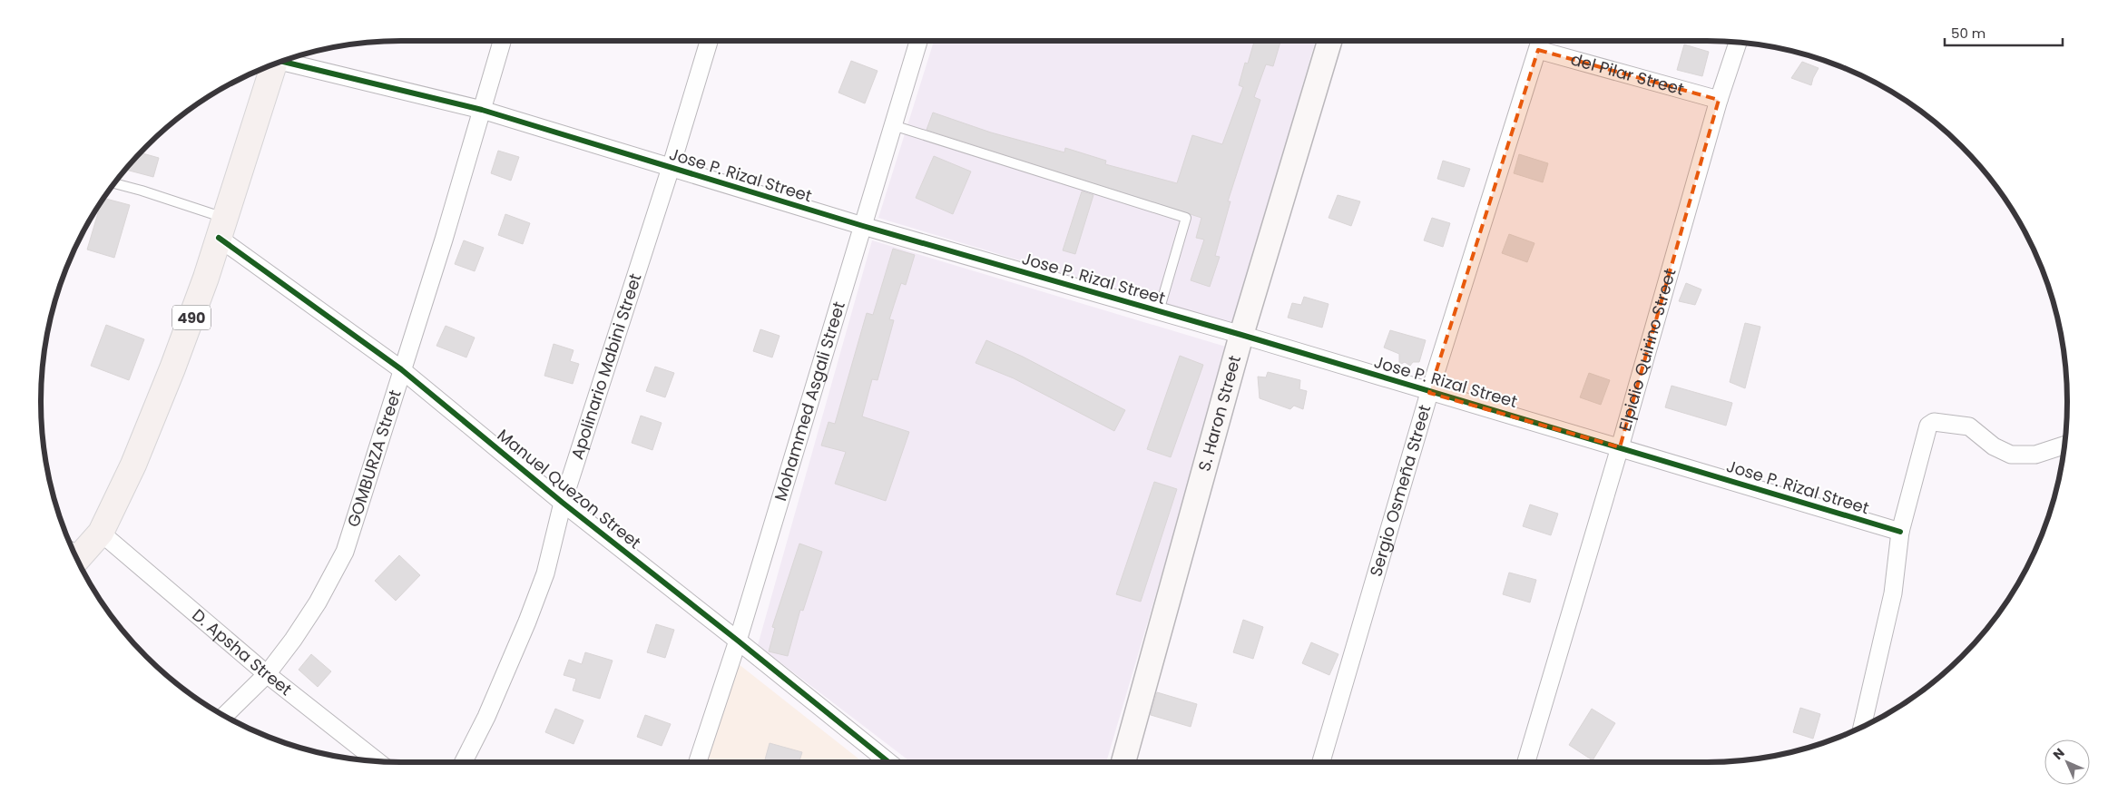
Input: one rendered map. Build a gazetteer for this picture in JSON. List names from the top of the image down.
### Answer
{
  "streets": {
    "main road": ["490"],
    "street": [
      "del Pilar Street",
      "Jose P. Rizal Street",
      "Elpidio Quirino Street",
      "Apolinario Mabini Street",
      "Mohammed Asgali Street",
      "S. Haron Street",
      "GOMBURZA Street",
      "Manuel Quezon Street",
      "Sergio Osmeña Street",
      "D. Apsha Street"
    ]
  },
  "crossings": [
    ["del Pilar Street", "Elpidio Quirino Street"],
    ["del Pilar Street", "Sergio Osmeña Street"],
    ["Jose P. Rizal Street", "Elpidio Quirino Street"],
    ["Jose P. Rizal Street", "Apolinario Mabini Street"],
    ["Jose P. Rizal Street", "Mohammed Asgali Street"],
    ["Jose P. Rizal Street", "S. Haron Street"],
    ["Jose P. Rizal Street", "GOMBURZA Street"],
    ["Jose P. Rizal Street", "Sergio Osmeña Street"],
    ["490", "Manuel Quezon Street"],
    ["490", "D. Apsha Street"],
    ["Apolinario Mabini Street", "Manuel Quezon Street"],
    ["Mohammed Asgali Street", "Manuel Quezon Street"],
    ["GOMBURZA Street", "Manuel Quezon Street"],
    ["GOMBURZA Street", "D. Apsha Street"]
  ],
  "scale_bar": "50 m",
  "north": "top left"
}
